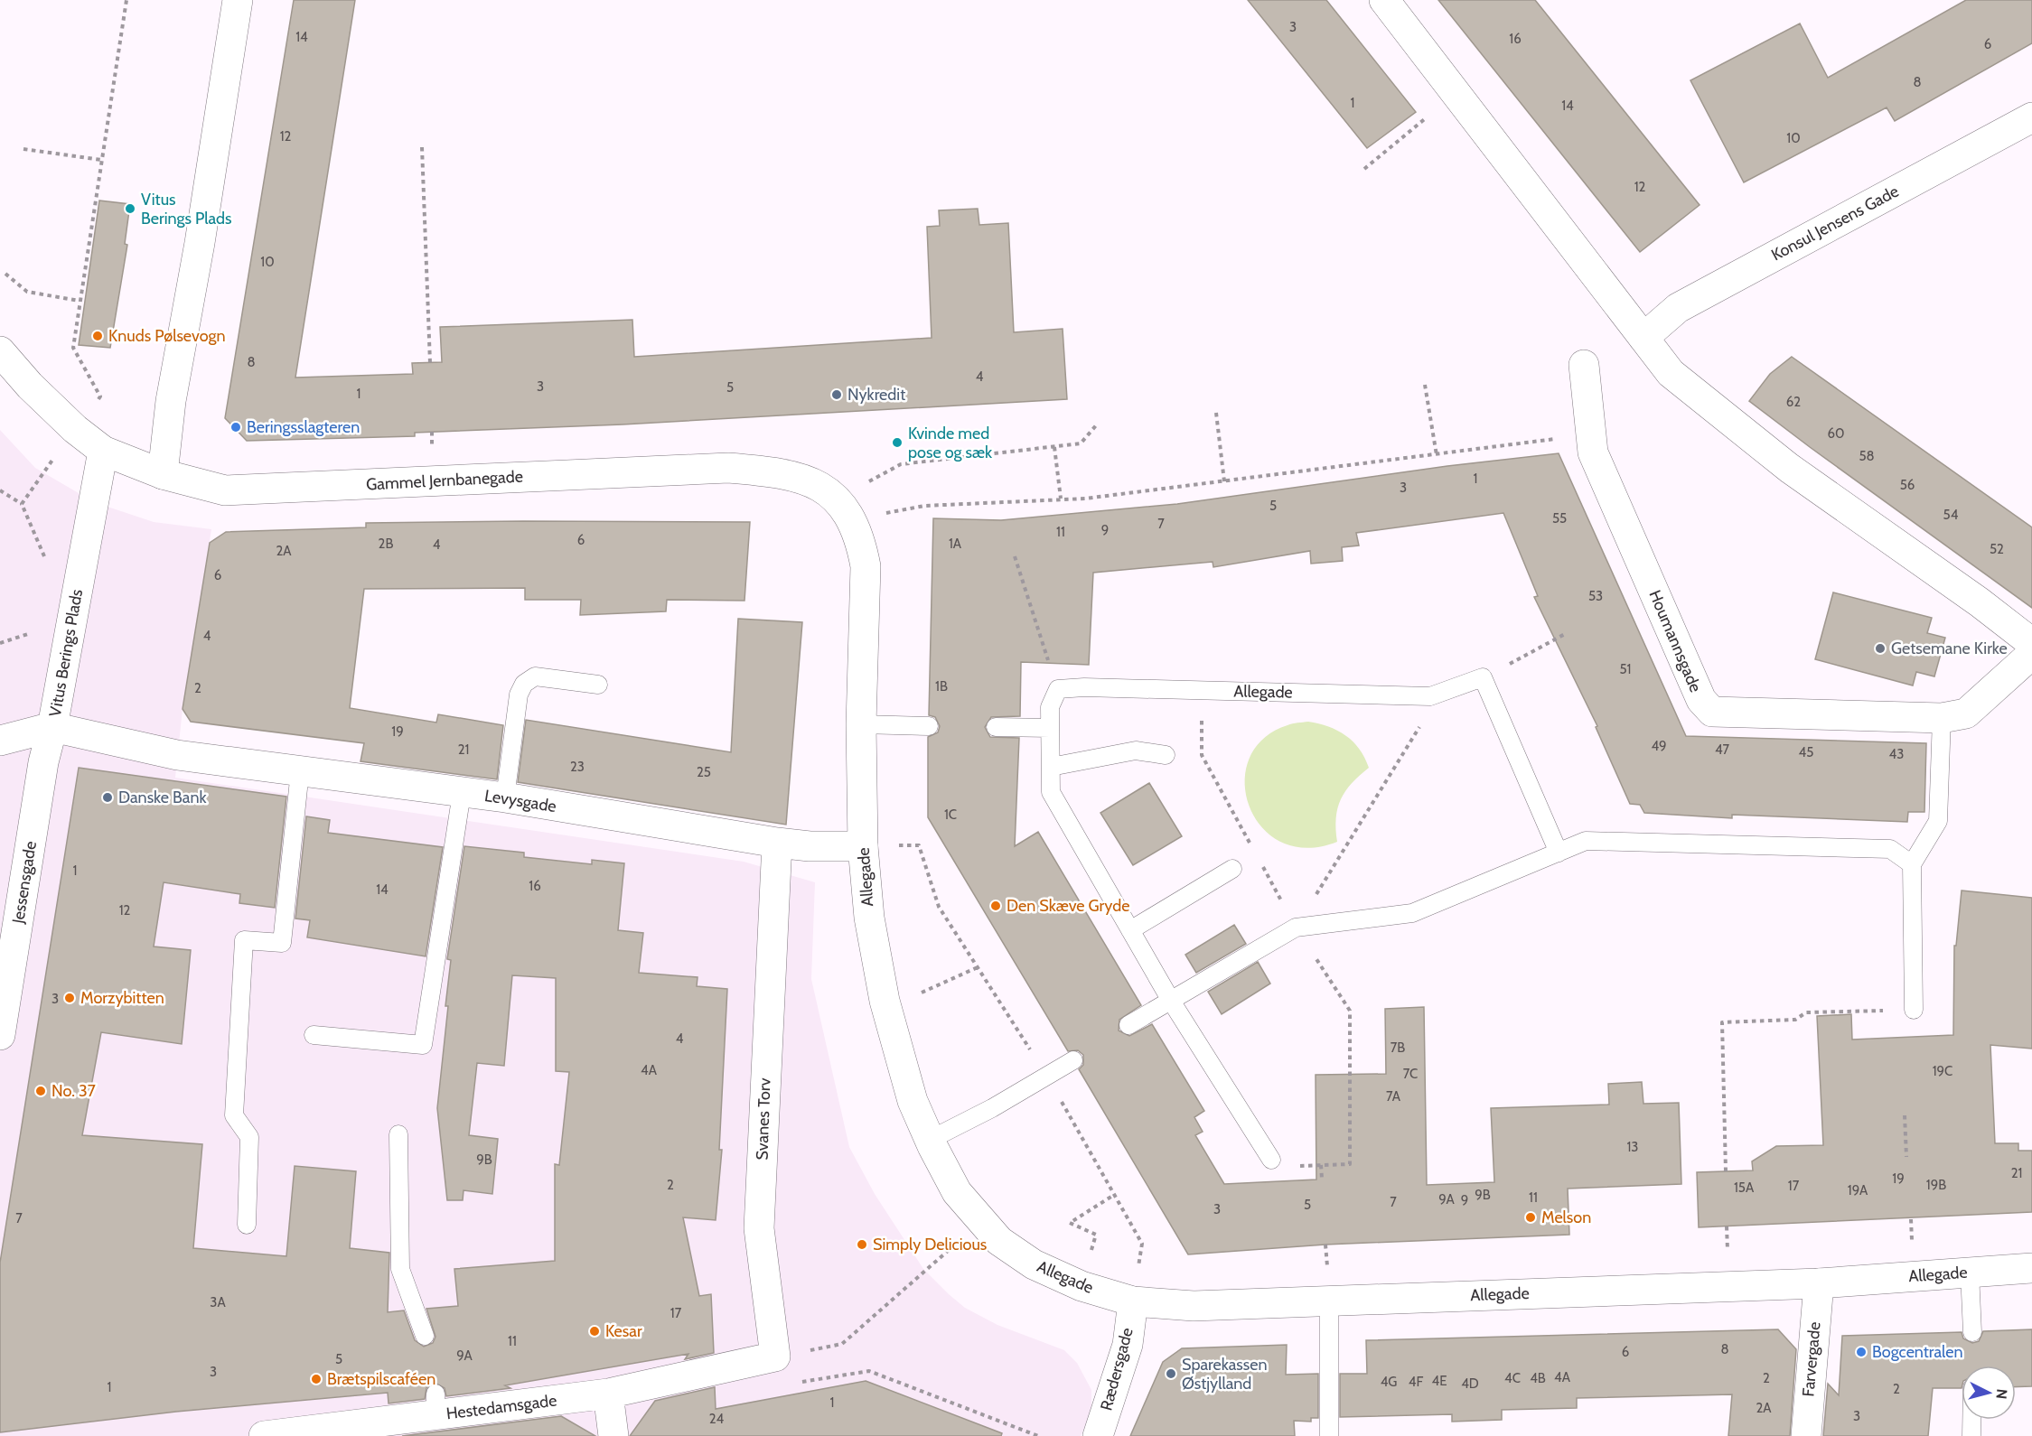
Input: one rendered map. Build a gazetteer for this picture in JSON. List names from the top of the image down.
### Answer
{
  "streets": {
    "street": [
      "Konsul Jensens Gade",
      "Gammel Jernbanegade",
      "Houmannsgade",
      "Vitus Berings Plads",
      "Allegade",
      "Levysgade",
      "Jessensgade",
      "Svanes Torv",
      "Farvergade",
      "Rædersgade",
      "Hestedamsgade"
    ]
  },
  "crossings": [
    ["Gammel Jernbanegade", "Allegade"],
    ["Vitus Berings Plads", "Levysgade"],
    ["Vitus Berings Plads", "Jessensgade"],
    ["Allegade", "Levysgade"],
    ["Allegade", "Farvergade"],
    ["Allegade", "Rædersgade"],
    ["Levysgade", "Svanes Torv"],
    ["Svanes Torv", "Hestedamsgade"]
  ],
  "places": [
    "Vitus Berings Plads",
    "Knuds Pølsevogn",
    "Nykredit",
    "Beringsslagteren",
    "Kvinde med pose og sæk",
    "Getsemane Kirke",
    "Danske Bank",
    "Den Skæve Gryde",
    "Morzybitten",
    "No. 37",
    "Melson",
    "Simply Delicious",
    "Kesar",
    "Bogcentralen",
    "Sparekassen Østjylland",
    "Brætspilscaféen"
  ],
  "house_numbers": [
    "3",
    "14",
    "16",
    "6",
    "8",
    "1",
    "14",
    "12",
    "10",
    "12",
    "10",
    "8",
    "4",
    "3",
    "5",
    "1",
    "62",
    "60",
    "58",
    "1",
    "56",
    "3",
    "5",
    "54",
    "55",
    "7",
    "9",
    "11",
    "6",
    "2B",
    "1A",
    "4",
    "52",
    "2A",
    "6",
    "53",
    "4",
    "51",
    "1B",
    "2",
    "19",
    "49",
    "21",
    "47",
    "45",
    "43",
    "23",
    "25",
    "1C",
    "1",
    "16",
    "14",
    "12",
    "3",
    "4",
    "7B",
    "4A",
    "19C",
    "7C",
    "7A",
    "13",
    "9B",
    "21",
    "19",
    "2",
    "19B",
    "17",
    "15A",
    "19A",
    "9B",
    "11",
    "9A",
    "9",
    "7",
    "5",
    "3",
    "7",
    "3A",
    "17",
    "11",
    "8",
    "6",
    "9A",
    "5",
    "3",
    "4A",
    "4C",
    "4B",
    "2",
    "4E",
    "4G",
    "4F",
    "4D",
    "1",
    "2",
    "1",
    "2A",
    "3",
    "24"
  ],
  "north": "right"
}
